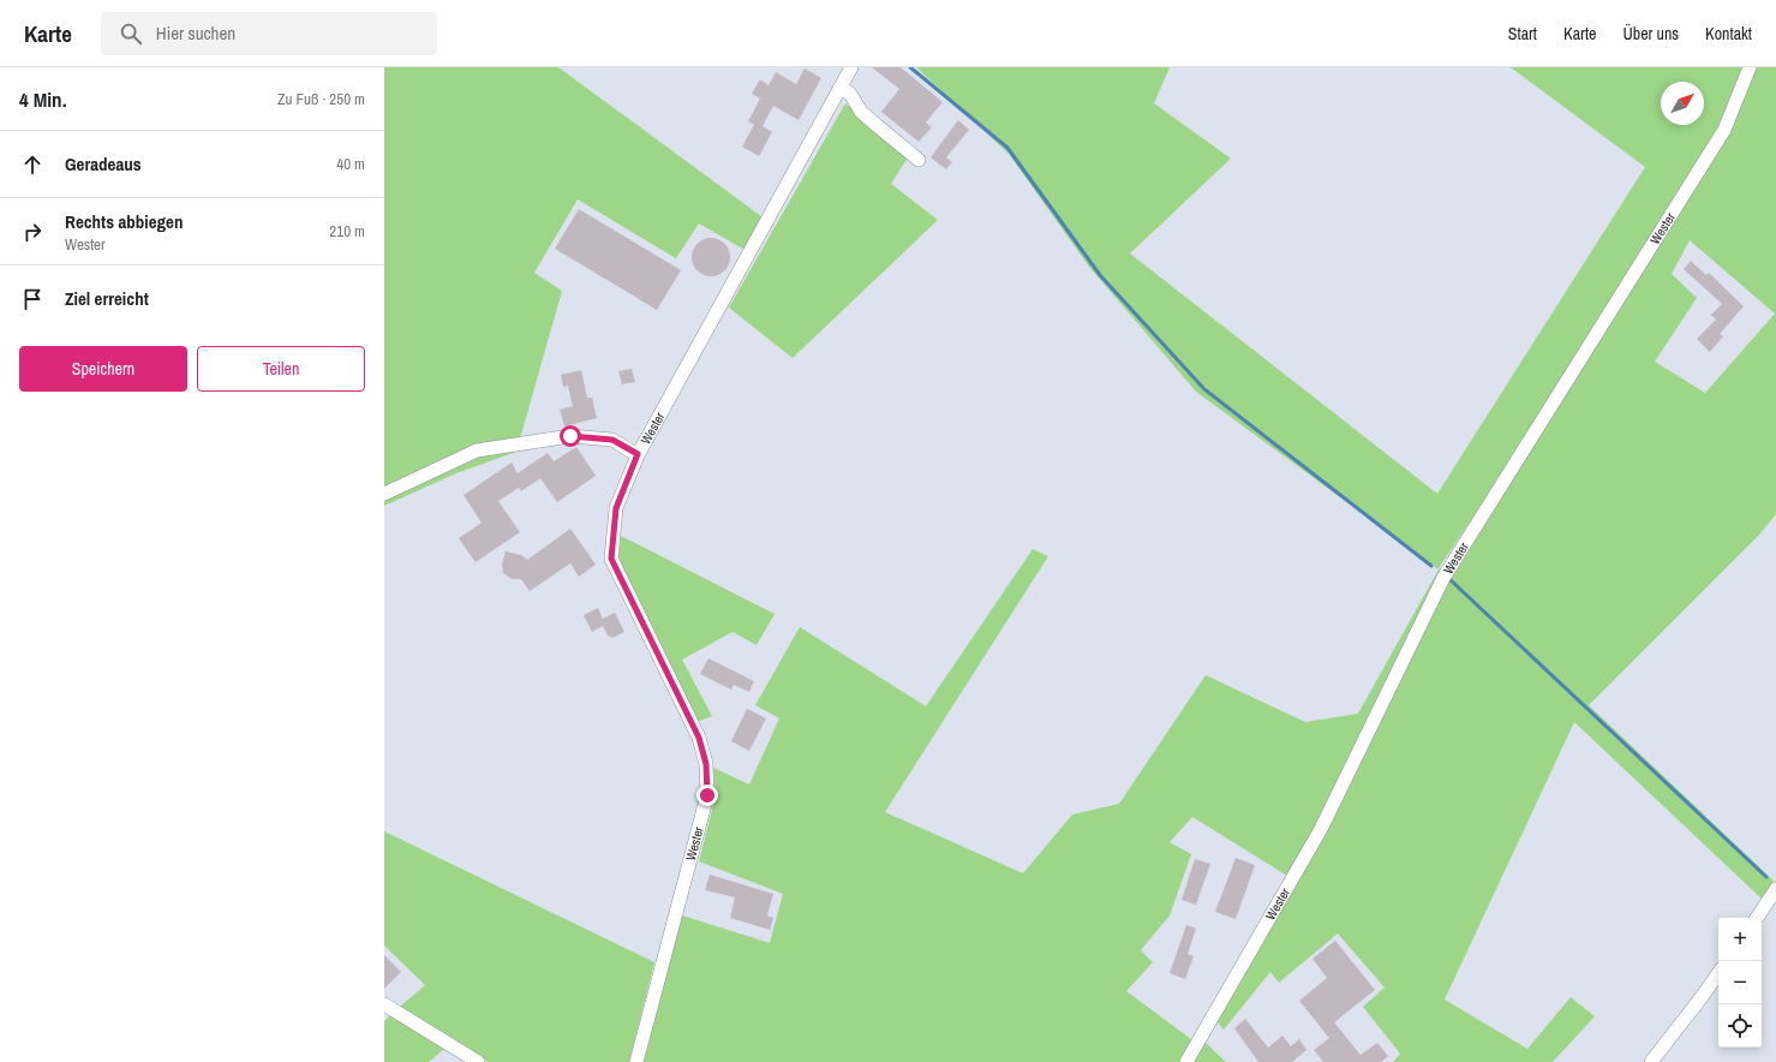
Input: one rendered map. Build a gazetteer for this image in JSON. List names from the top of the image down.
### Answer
{
  "streets": {
    "street": ["Wester"]
  },
  "north": "top right",
  "page": {
    "header": "Karte",
    "search": "Hier suchen",
    "nav": [
      "Start",
      "Karte",
      "Über uns",
      "Kontakt"
    ],
    "heading": ["4 Min.", "Zu Fuß · 250 m"],
    "list": [
      ["Geradeaus", "40 m"],
      ["Rechts abbiegen", "Wester", "210 m"],
      "Ziel erreicht"
    ],
    "buttons": ["Speichern", "Teilen"],
    "map_buttons": ["+", "−"]
  }
}
